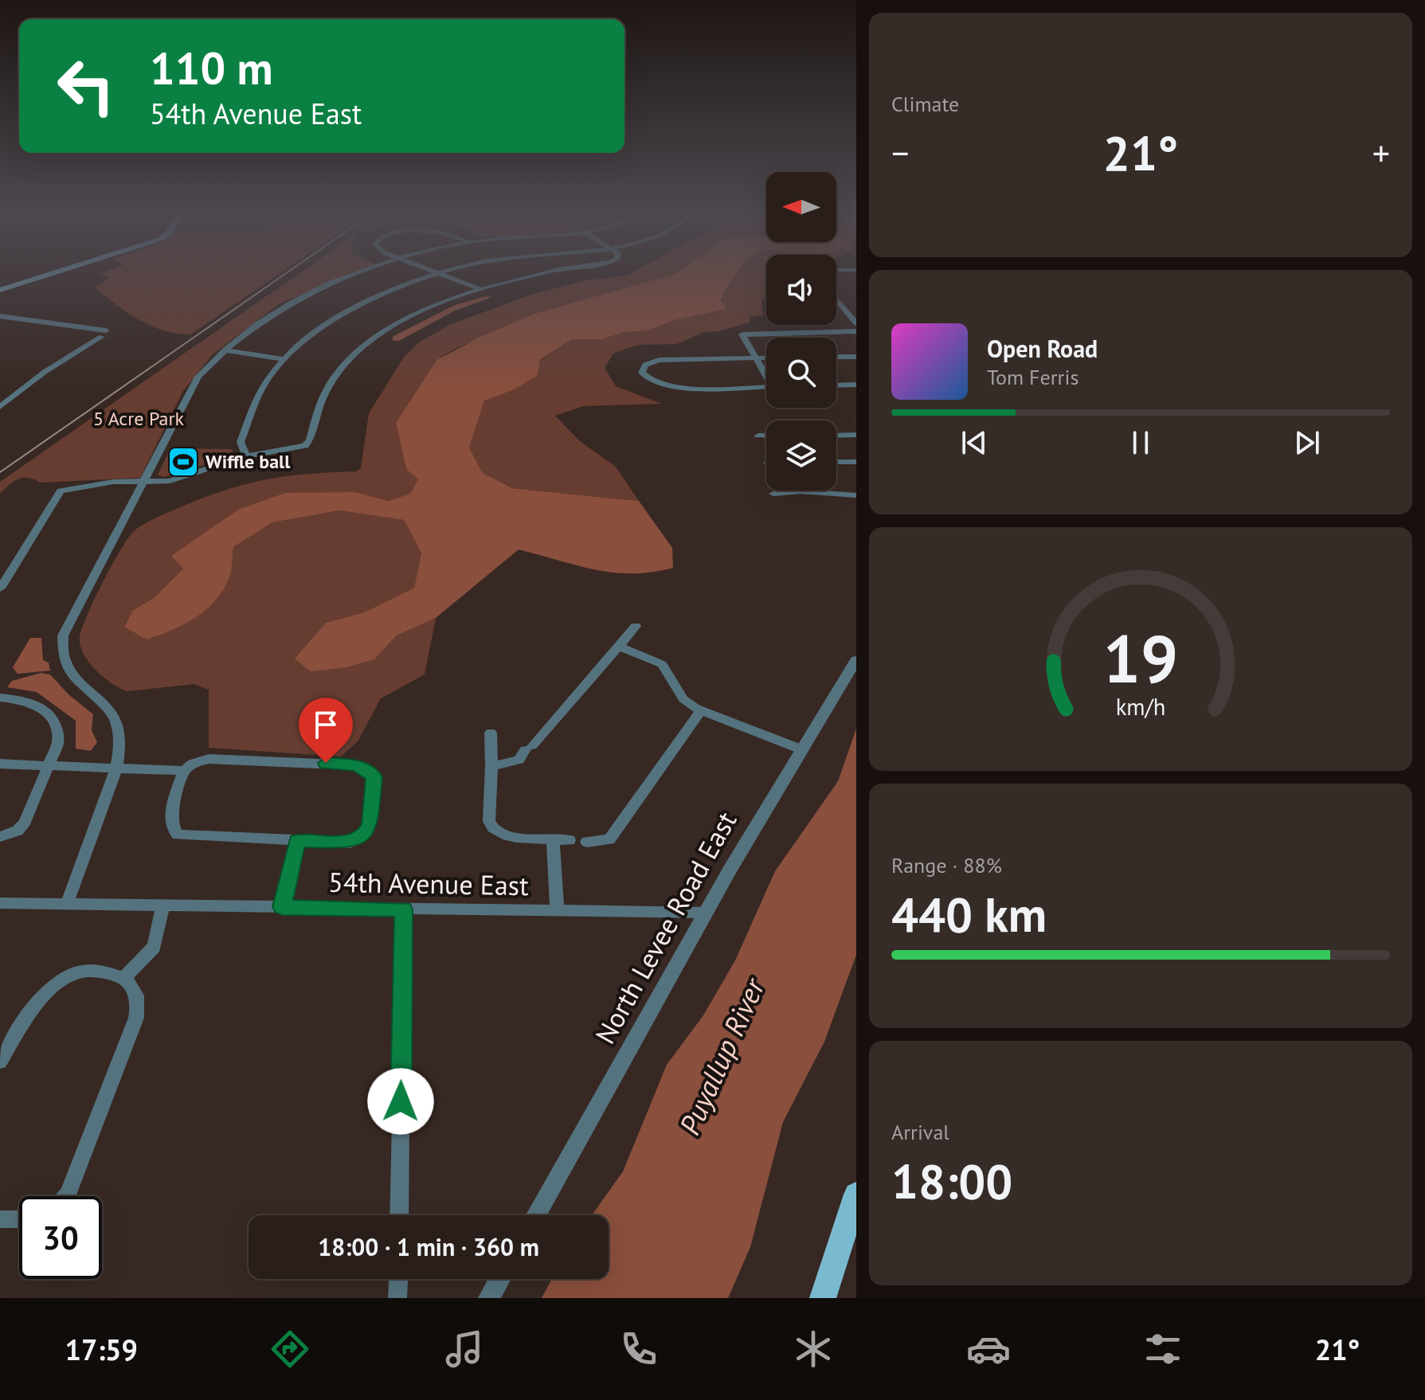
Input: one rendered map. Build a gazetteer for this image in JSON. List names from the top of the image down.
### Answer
{
  "streets": {
    "street": ["54th Avenue East", "North Levee Road East"]
  },
  "crossings": [
    ["54th Avenue East", "North Levee Road East"]
  ],
  "water": ["Puyallup River"],
  "parks": ["5 Acre Park"],
  "places": {
    "sports": ["Wiffle ball"]
  },
  "north": "left",
  "page": {
    "tile": [
      "Climate",
      ["Range · 88%", "440 km"],
      ["Arrival", "18:00"]
    ],
    "turn": ["110 m", "54th Avenue East"],
    "heat": ["−", "21°", "+"],
    "song": ["Open Road", "Tom Ferris"],
    "limit": "30",
    "trip": "18:00 · 1 min · 360 m",
    "tabs": ["17:59", "21°"],
    "gauge": ["19", "km/h"]
  }
}
